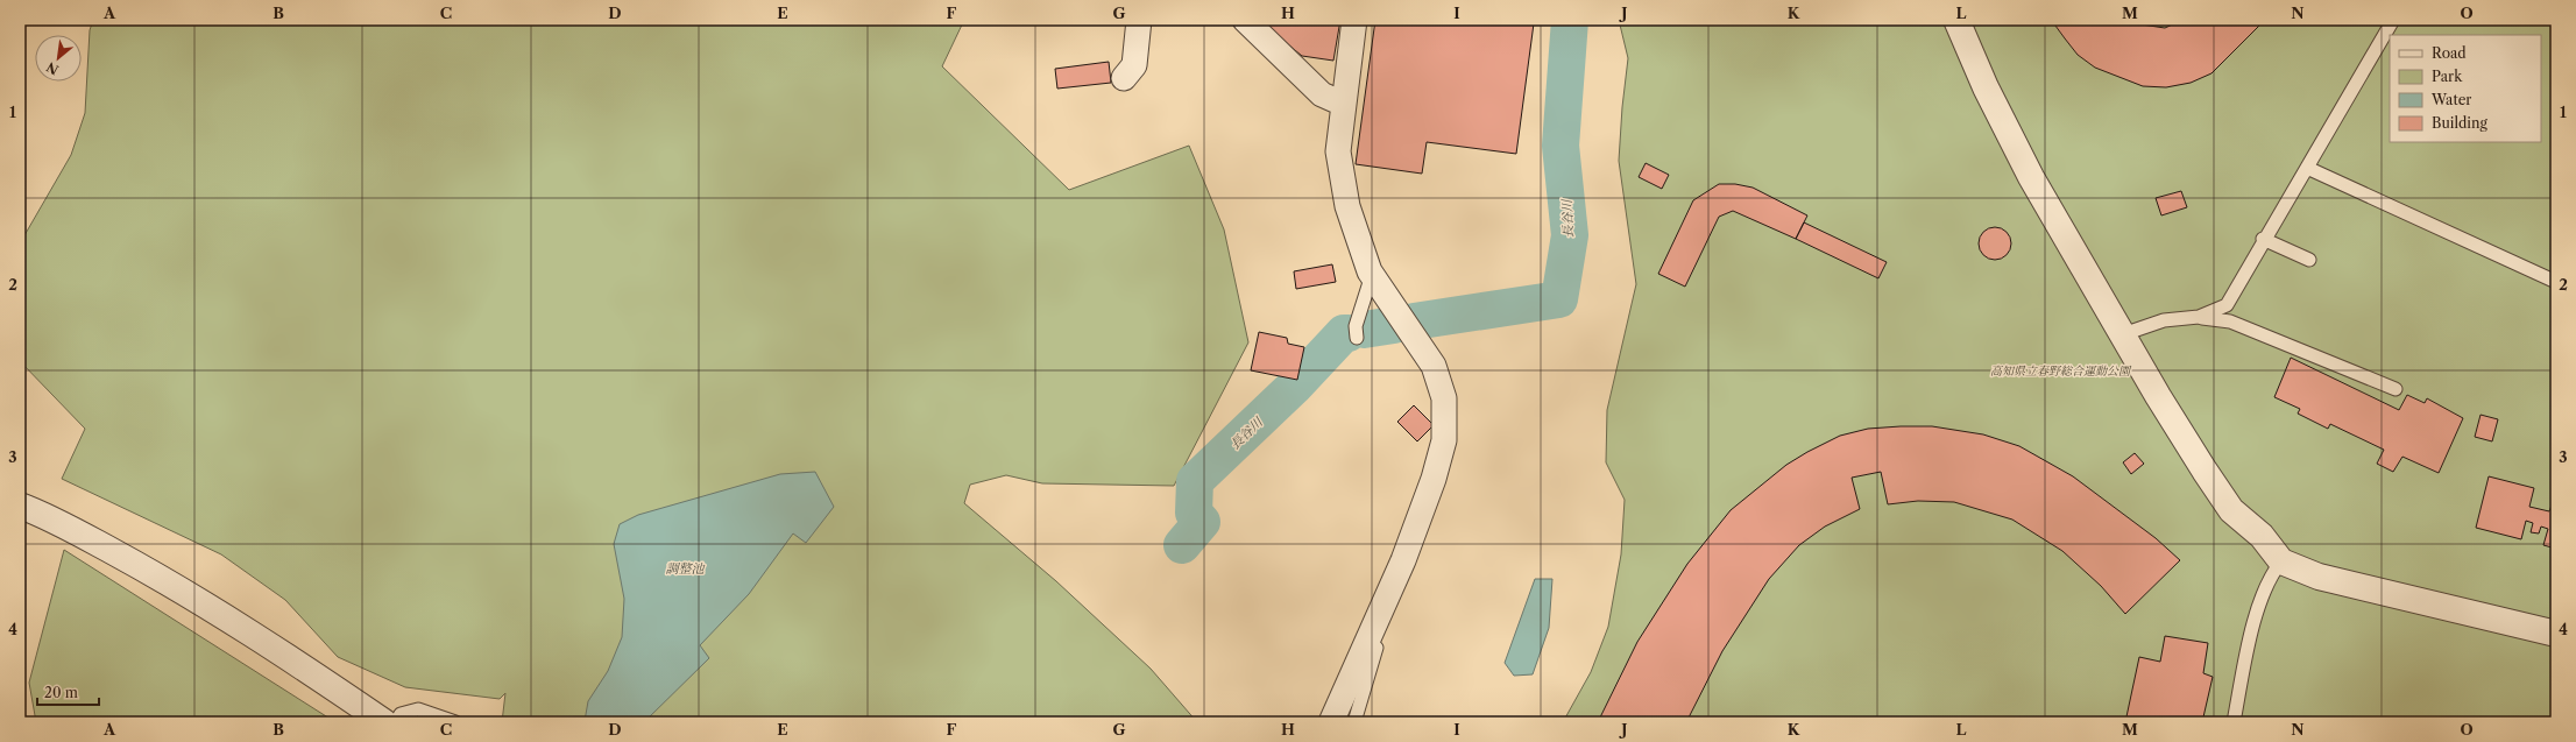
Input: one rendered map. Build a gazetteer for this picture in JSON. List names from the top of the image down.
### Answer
{
  "water": ["長谷川", "調整池"],
  "parks": ["高知県立春野総合運動公園"],
  "legend": [
    "Road",
    "Park",
    "Water",
    "Building"
  ],
  "scale_bar": "20 m",
  "north": "bottom left",
  "grid": {
    "columns": [
      "A",
      "B",
      "C",
      "D",
      "E",
      "F",
      "G",
      "H",
      "I",
      "J",
      "K",
      "L",
      "M",
      "N",
      "O"
    ],
    "rows": [
      "1",
      "2",
      "3",
      "4"
    ]
  }
}
